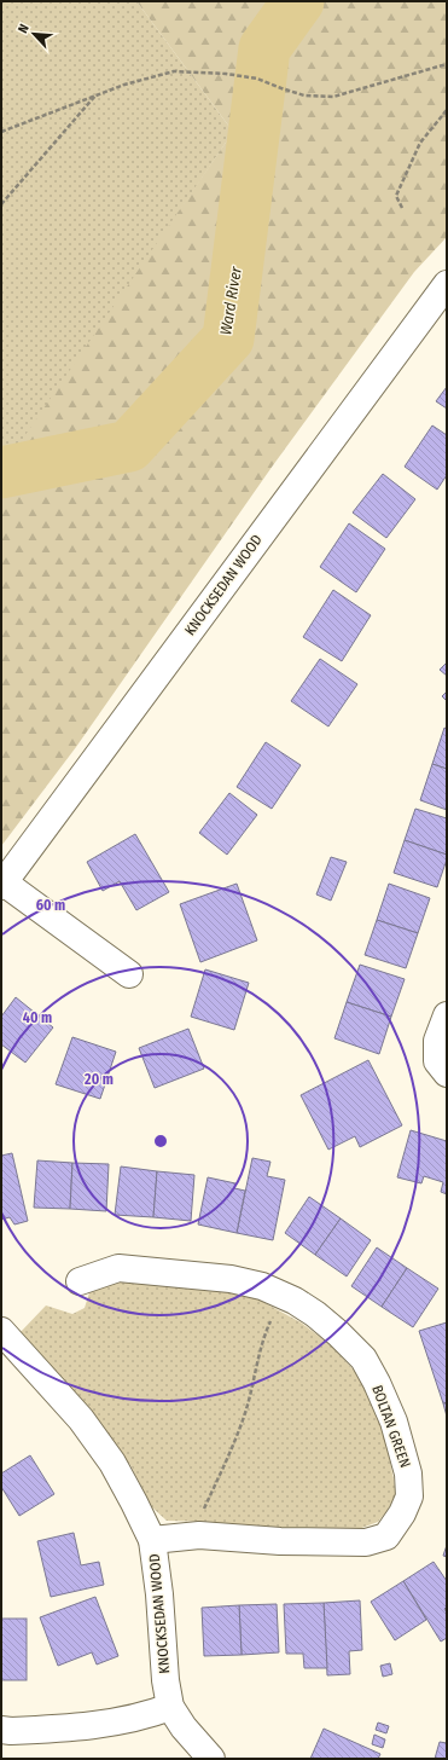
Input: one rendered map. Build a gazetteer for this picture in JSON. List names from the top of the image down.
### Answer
{
  "streets": {
    "street": ["KNOCKSEDAN WOOD", "BOLTAN GREEN"]
  },
  "crossings": [
    ["KNOCKSEDAN WOOD", "BOLTAN GREEN"]
  ],
  "water": ["Ward River"],
  "north": "top left",
  "rings": ["60 m", "40 m", "20 m"]
}
